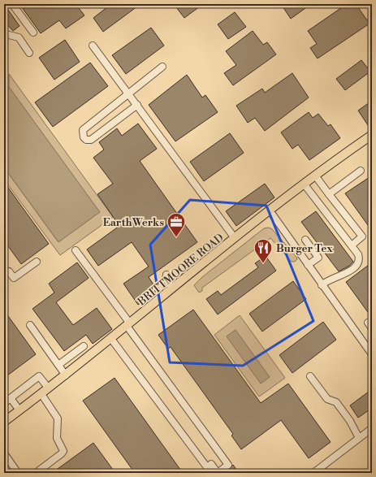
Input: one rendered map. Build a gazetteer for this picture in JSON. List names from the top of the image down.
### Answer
{
  "streets": {
    "main road": ["BRITTMOORE ROAD"]
  },
  "places": {
    "office": ["EarthWerks"],
    "restaurant": ["Burger Tex"]
  }
}
